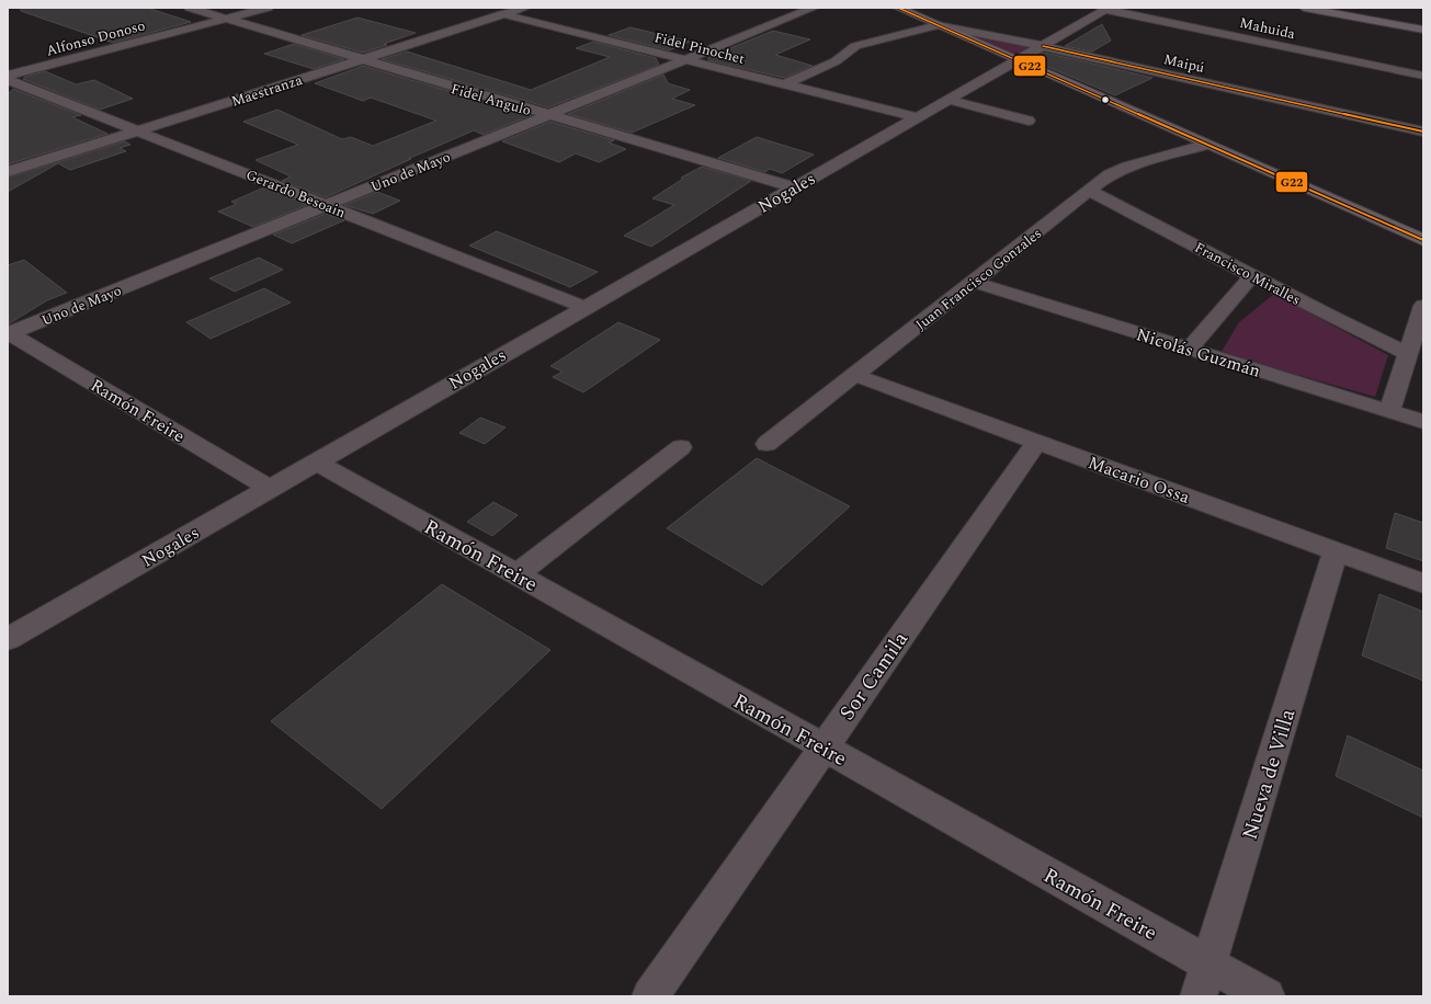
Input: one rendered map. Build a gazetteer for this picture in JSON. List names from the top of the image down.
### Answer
{
  "streets": {
    "street": [
      "Mahuida",
      "Alfonso Donoso",
      "Fidel Pinochet",
      "Maipú",
      "Maestranza",
      "Fidel Angulo",
      "Uno de Mayo",
      "Nogales",
      "Gerardo Besoain",
      "Francisco Miralles",
      "Juan Francisco Gonzales",
      "Nicolás Guzmán",
      "Ramón Freire",
      "Macario Ossa",
      "Sor Camila",
      "Nueva de Villa"
    ]
  },
  "crossings": [
    ["Mahuida", "Nogales"],
    ["Alfonso Donoso", "Fidel Angulo"],
    ["Fidel Pinochet", "Maestranza"],
    ["Fidel Pinochet", "Uno de Mayo"],
    ["Fidel Pinochet", "Nogales"],
    ["Maipú", "Nogales"],
    ["Maestranza", "Fidel Angulo"],
    ["Maestranza", "Gerardo Besoain"],
    ["Fidel Angulo", "Uno de Mayo"],
    ["Fidel Angulo", "Nogales"],
    ["Uno de Mayo", "Gerardo Besoain"],
    ["Uno de Mayo", "Ramón Freire"],
    ["Nogales", "Gerardo Besoain"],
    ["Nogales", "Ramón Freire"],
    ["Francisco Miralles", "Juan Francisco Gonzales"],
    ["Juan Francisco Gonzales", "Nicolás Guzmán"],
    ["Juan Francisco Gonzales", "Macario Ossa"],
    ["Ramón Freire", "Sor Camila"],
    ["Ramón Freire", "Nueva de Villa"],
    ["Macario Ossa", "Sor Camila"],
    ["Macario Ossa", "Nueva de Villa"]
  ],
  "lines": ["transit line G22"]
}
